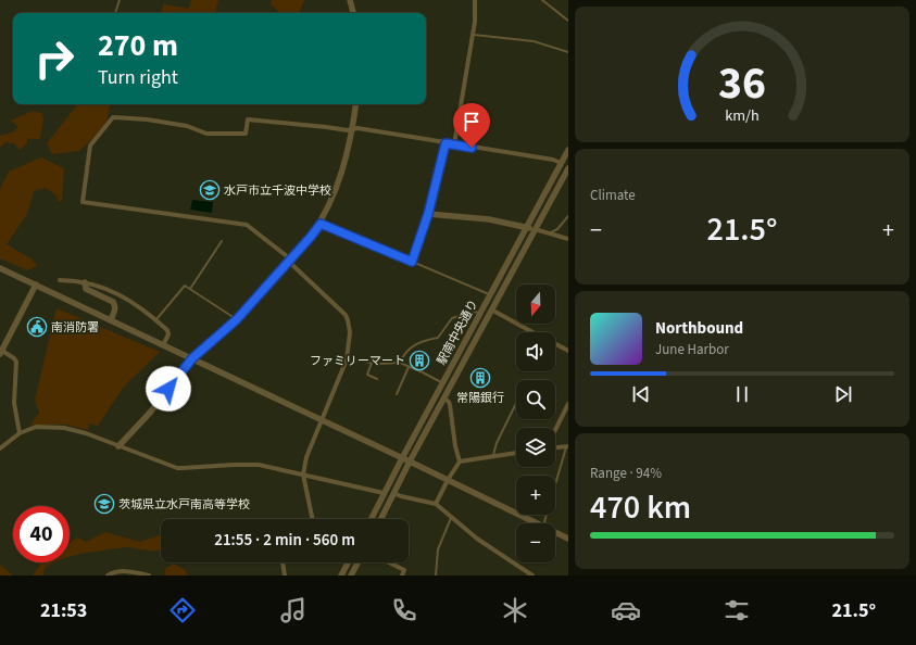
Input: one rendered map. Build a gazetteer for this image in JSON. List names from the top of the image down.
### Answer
{
  "streets": {
    "street": ["駅南中央通り"]
  },
  "places": {
    "school or university": ["水戸市立千波中学校", "茨城県立水戸南高等学校"],
    "public building": ["南消防署"],
    "building": ["ファミリーマート", "常陽銀行"]
  },
  "north": "bottom",
  "page": {
    "turn": ["270 m", "Turn right"],
    "tile": [
      "Climate",
      ["Range · 94%", "470 km"]
    ],
    "heat": ["−", "21.5°", "+"],
    "map_buttons": ["+", "−"],
    "song": ["Northbound", "June Harbor"],
    "limit": "40",
    "trip": "21:55 · 2 min · 560 m",
    "tabs": ["21:53", "21.5°"],
    "gauge": ["36", "km/h"]
  }
}
